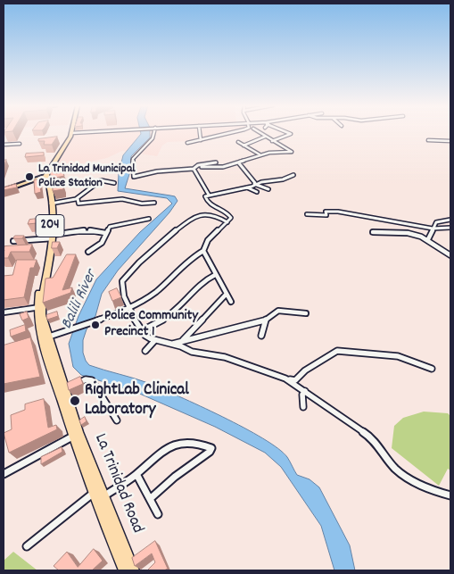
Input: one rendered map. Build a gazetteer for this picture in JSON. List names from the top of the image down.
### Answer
{
  "streets": {
    "highway": ["204", "La Trinidad Road"]
  },
  "water": ["Balili River"],
  "places": ["La Trinidad Municipal Police Station", "Police Community Precinct 1", "RightLab Clinical Laboratory"]
}
